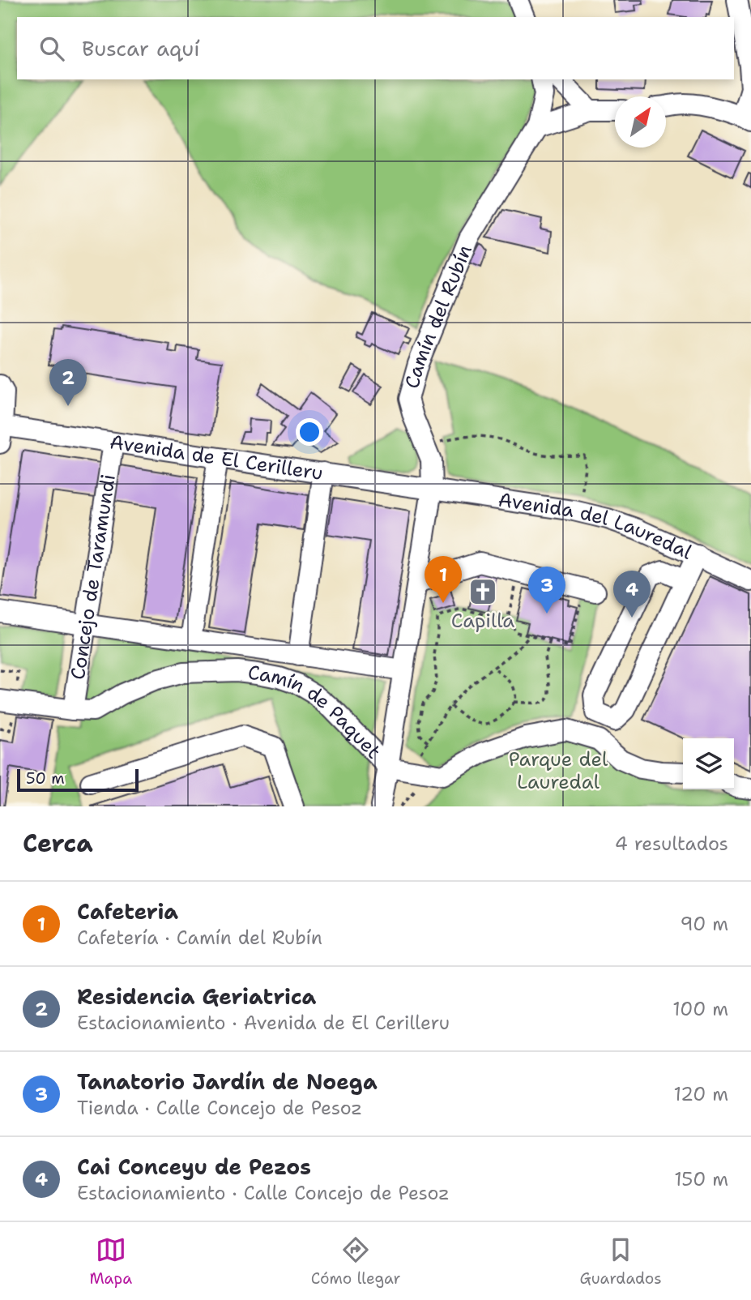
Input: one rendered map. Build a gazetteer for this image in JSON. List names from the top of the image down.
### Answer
{
  "streets": {
    "street": [
      "Camín del Rubín",
      "Avenida de El Cerilleru",
      "Avenida del Lauredal",
      "Concejo de Taramundi",
      "Camín de Paquet"
    ]
  },
  "crossings": [
    ["Camín del Rubín", "Avenida de El Cerilleru"],
    ["Camín del Rubín", "Avenida del Lauredal"],
    ["Camín del Rubín", "Camín de Paquet"],
    ["Avenida de El Cerilleru", "Avenida del Lauredal"],
    ["Avenida de El Cerilleru", "Concejo de Taramundi"],
    ["Concejo de Taramundi", "Camín de Paquet"]
  ],
  "parks": ["Parque del Lauredal"],
  "places": {
    "church": ["Capilla"]
  },
  "scale_bar": "50 m",
  "north": "top right",
  "page": {
    "search": "Buscar aquí",
    "pins": [
      "2",
      "1",
      "3",
      "4"
    ],
    "scale": "50 m",
    "heading": ["Cerca", "4 resultados"],
    "list": [
      {
        "mark": "1",
        "name": "Cafeteria",
        "note": "Cafetería · Camín del Rubín",
        "value": "90 m"
      },
      {
        "mark": "2",
        "name": "Residencia Geriatrica",
        "note": "Estacionamiento · Avenida de El Cerilleru",
        "value": "100 m"
      },
      {
        "mark": "3",
        "name": "Tanatorio Jardín de Noega",
        "note": "Tienda · Calle Concejo de Pesoz",
        "value": "120 m"
      },
      {
        "mark": "4",
        "name": "Cai Conceyu de Pezos",
        "note": "Estacionamiento · Calle Concejo de Pesoz",
        "value": "150 m"
      }
    ],
    "nav": ["Mapa", "Cómo llegar", "Guardados"]
  }
}
